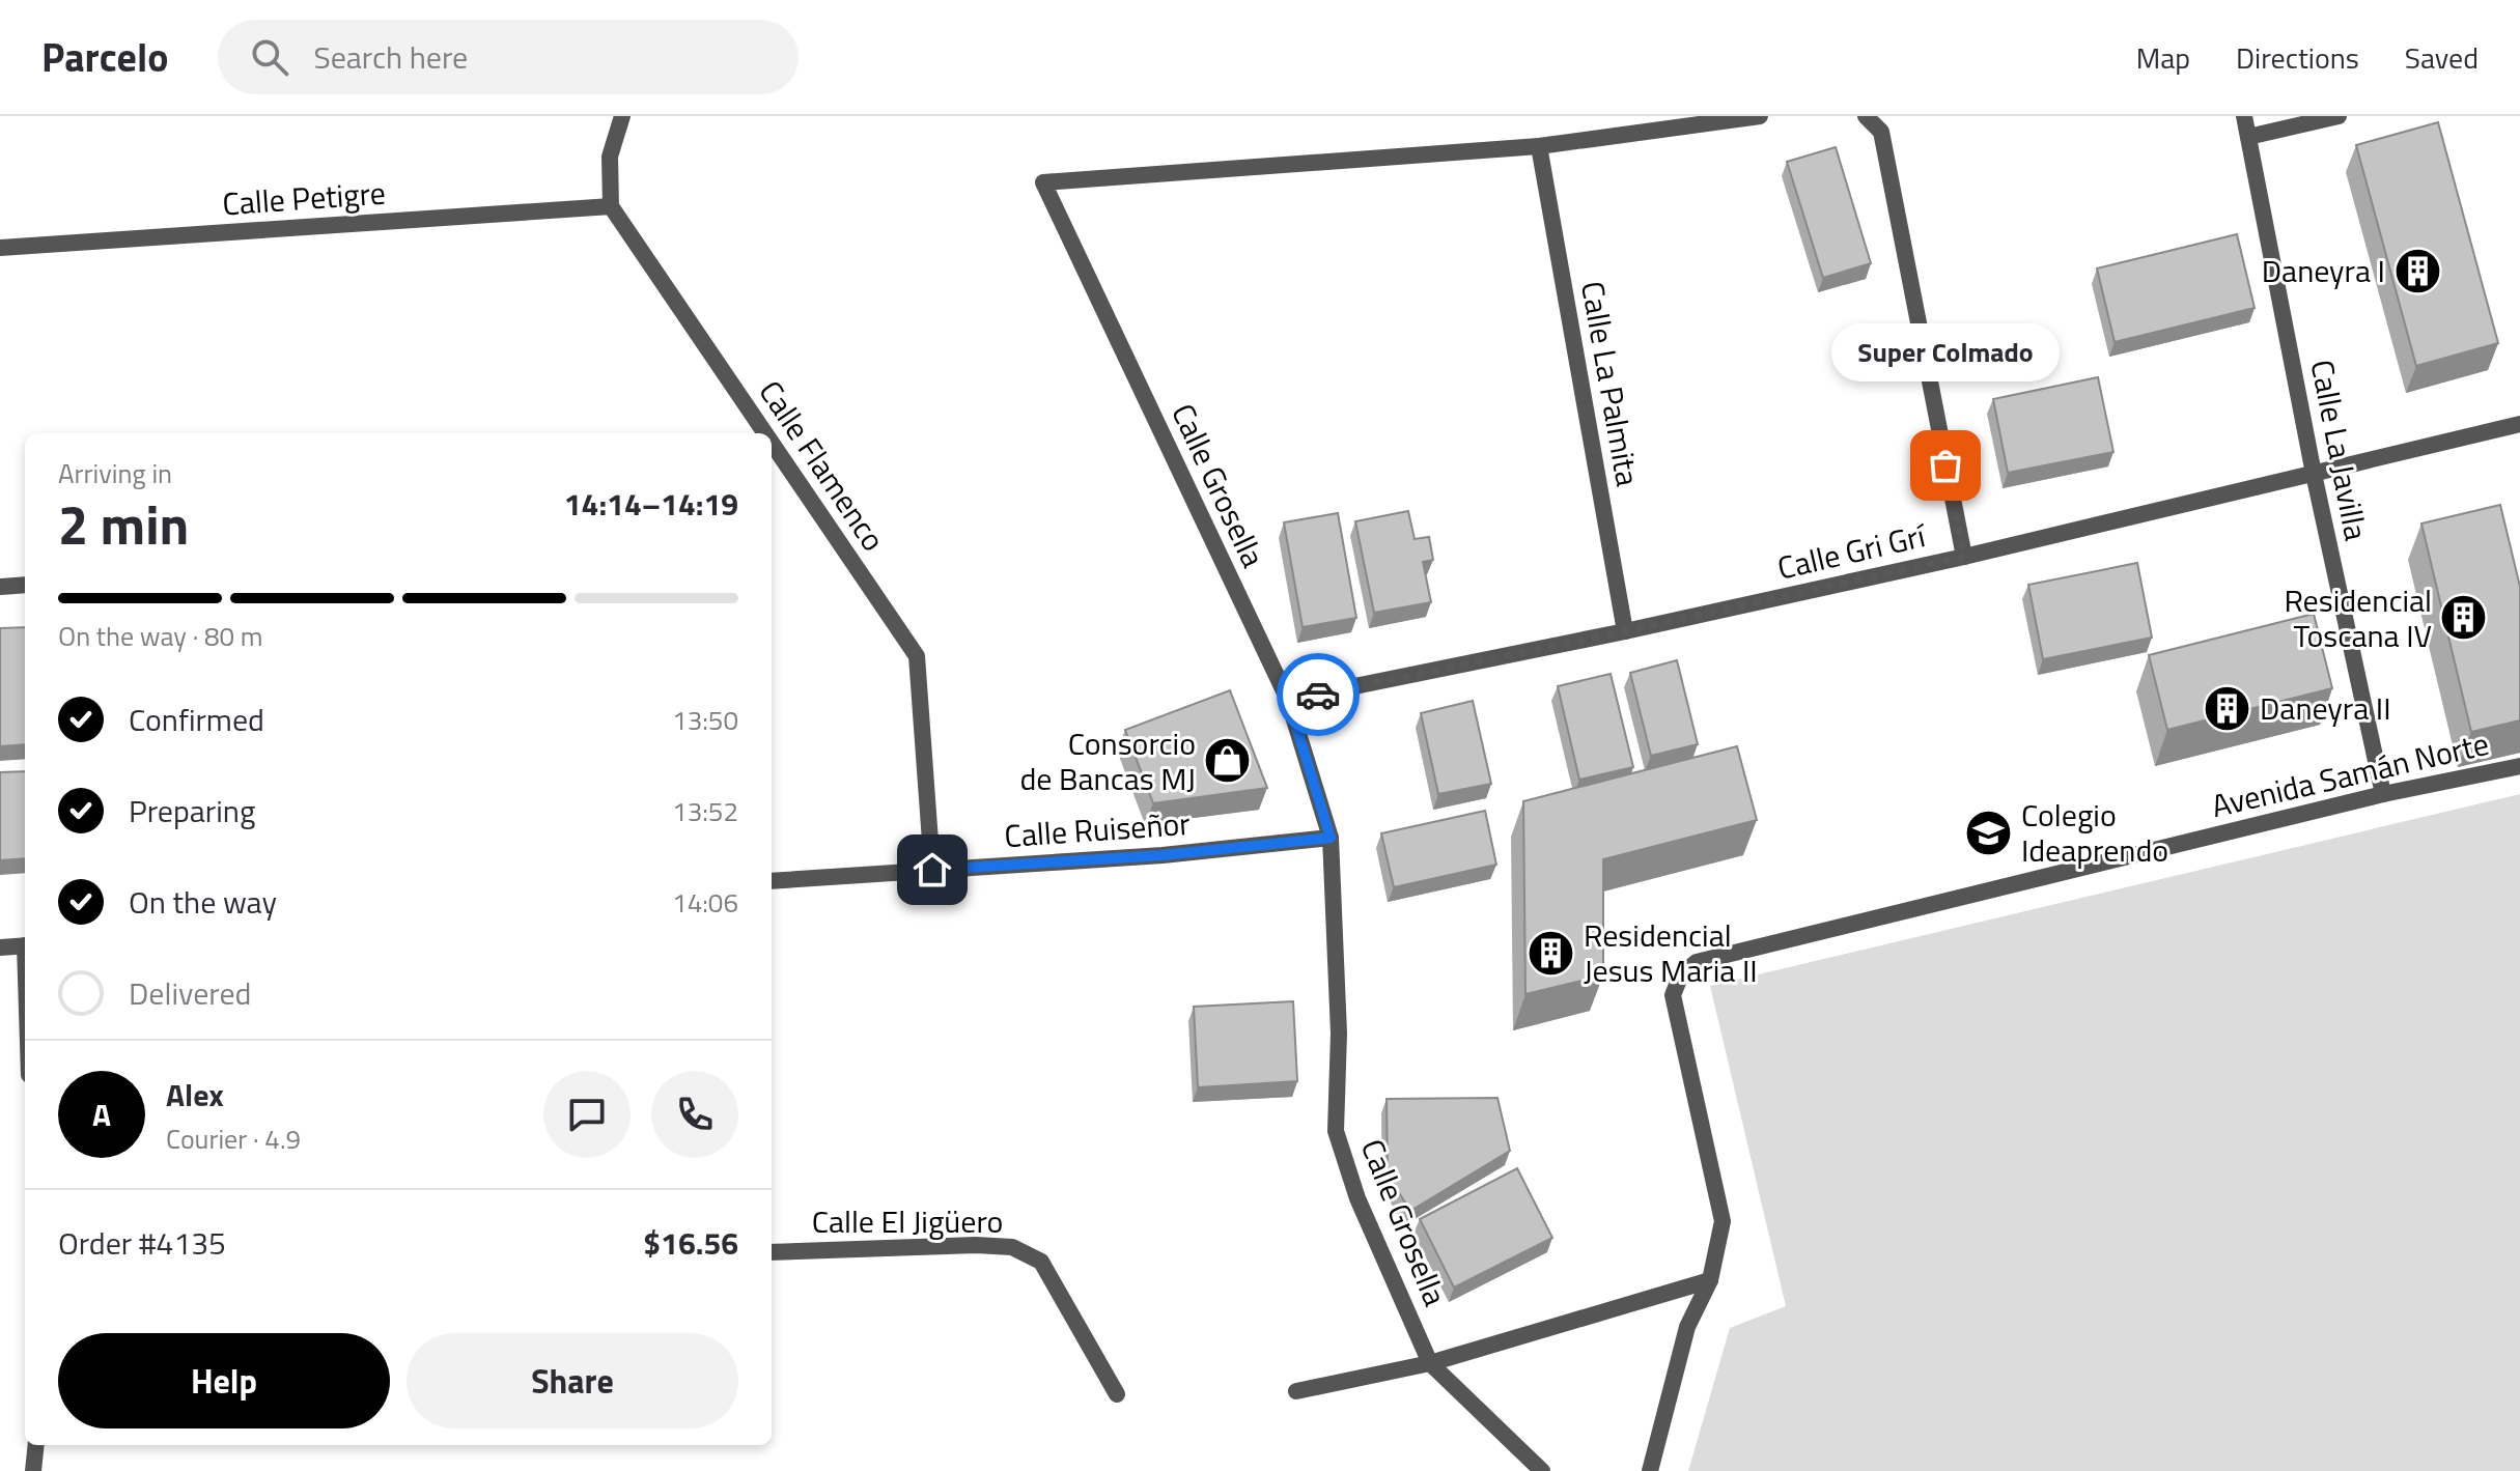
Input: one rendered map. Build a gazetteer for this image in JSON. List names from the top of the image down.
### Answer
{
  "streets": {
    "street": [
      "Calle Petigre",
      "Calle La Palmita",
      "Calle La Javilla",
      "Calle Flamenco",
      "Calle Grosella",
      "Calle Gri Grí",
      "Avenida Samán Norte",
      "Calle Ruiseñor",
      "Calle El Jigüero"
    ]
  },
  "crossings": [
    ["Calle Petigre", "Calle Flamenco"],
    ["Calle La Palmita", "Calle Grosella"],
    ["Calle La Palmita", "Calle Gri Grí"],
    ["Calle La Javilla", "Calle Gri Grí"],
    ["Calle La Javilla", "Avenida Samán Norte"],
    ["Calle Flamenco", "Calle Ruiseñor"],
    ["Calle Grosella", "Calle Gri Grí"],
    ["Calle Grosella", "Calle Ruiseñor"]
  ],
  "places": {
    "building": [
      "Daneyra I",
      "Residencial Toscana IV",
      "Daneyra II",
      "Residencial Jesus Maria II"
    ],
    "other": ["Super Colmado"],
    "shop": ["Consorcio de Bancas MJ"],
    "school or university": ["Colegio Ideaprendo"]
  },
  "page": {
    "header": "Parcelo",
    "search": "Search here",
    "nav": ["Map", "Directions", "Saved"],
    "bubble": "Super Colmado",
    "heading": ["2 min", "Arriving in", "14:14–14:19"],
    "panel": [
      "Alex",
      "Courier · 4.9",
      "Order #4135",
      "$16.56"
    ],
    "bar": "On the way · 80 m",
    "list": [
      ["Confirmed", "13:50"],
      ["Preparing", "13:52"],
      ["On the way", "14:06"],
      "Delivered"
    ],
    "round": "A",
    "buttons": ["Help", "Share"]
  }
}
